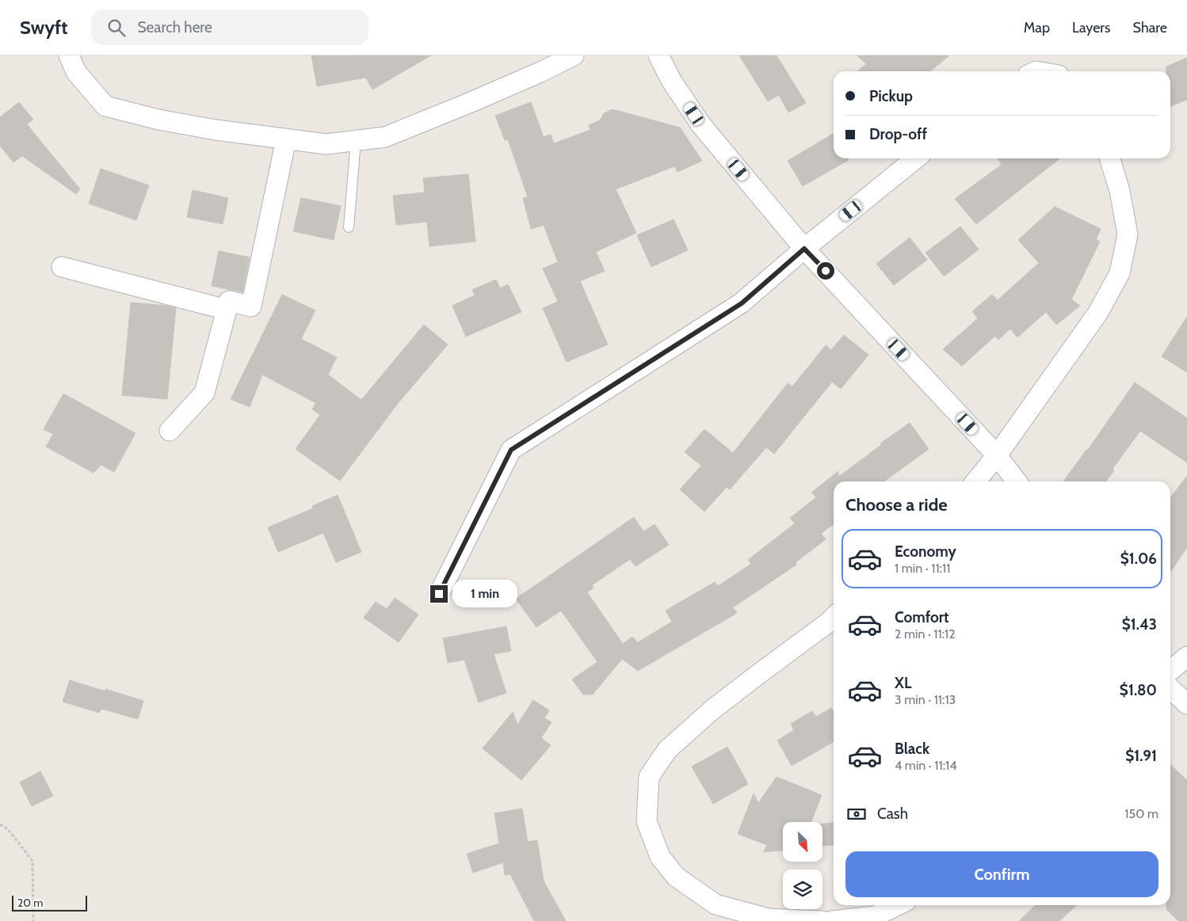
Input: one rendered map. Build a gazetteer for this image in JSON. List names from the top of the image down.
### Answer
{
  "scale_bar": "20 m",
  "north": "bottom right",
  "page": {
    "header": "Swyft",
    "search": "Search here",
    "nav": ["Map", "Layers", "Share"],
    "banner": ["Pickup", "Drop-off"],
    "heading": "Choose a ride",
    "list": [
      {
        "name": "Economy",
        "note": "1 min · 11:11",
        "value": "$1.06"
      },
      {
        "name": "Comfort",
        "note": "2 min · 11:12",
        "value": "$1.43"
      },
      {
        "name": "XL",
        "note": "3 min · 11:13",
        "value": "$1.80"
      },
      {
        "name": "Black",
        "note": "4 min · 11:14",
        "value": "$1.91"
      }
    ],
    "bubble": "1 min",
    "pay": ["Cash", "150 m"],
    "buttons": "Confirm",
    "scale": "20 m"
  }
}
